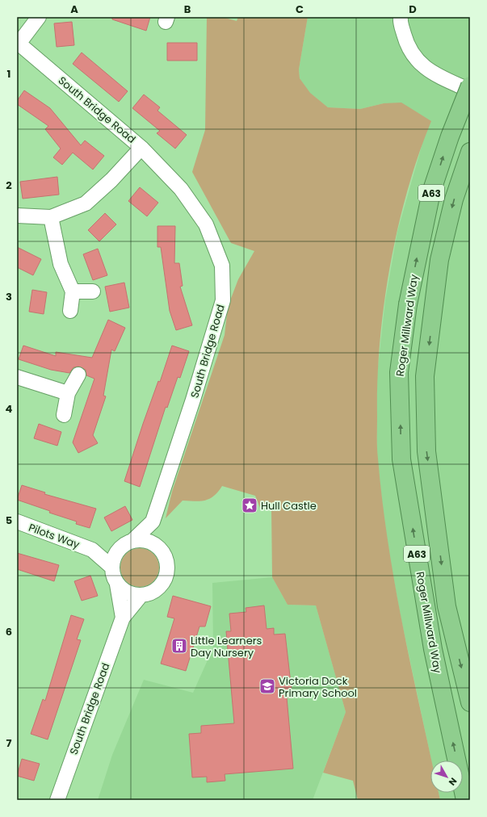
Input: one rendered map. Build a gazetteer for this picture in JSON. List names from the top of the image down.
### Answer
{
  "streets": {
    "highway": ["A63", "Roger Millward Way"],
    "street": ["South Bridge Road", "Pilots Way"]
  },
  "crossings": [
    ["South Bridge Road", "Pilots Way"]
  ],
  "places": {
    "place": ["Hull Castle"],
    "building": ["Little Learners Day Nursery"],
    "school or university": ["Victoria Dock Primary School"]
  },
  "north": "bottom right",
  "grid": {
    "columns": [
      "A",
      "B",
      "C",
      "D"
    ],
    "rows": [
      "1",
      "2",
      "3",
      "4",
      "5",
      "6",
      "7"
    ]
  }
}
